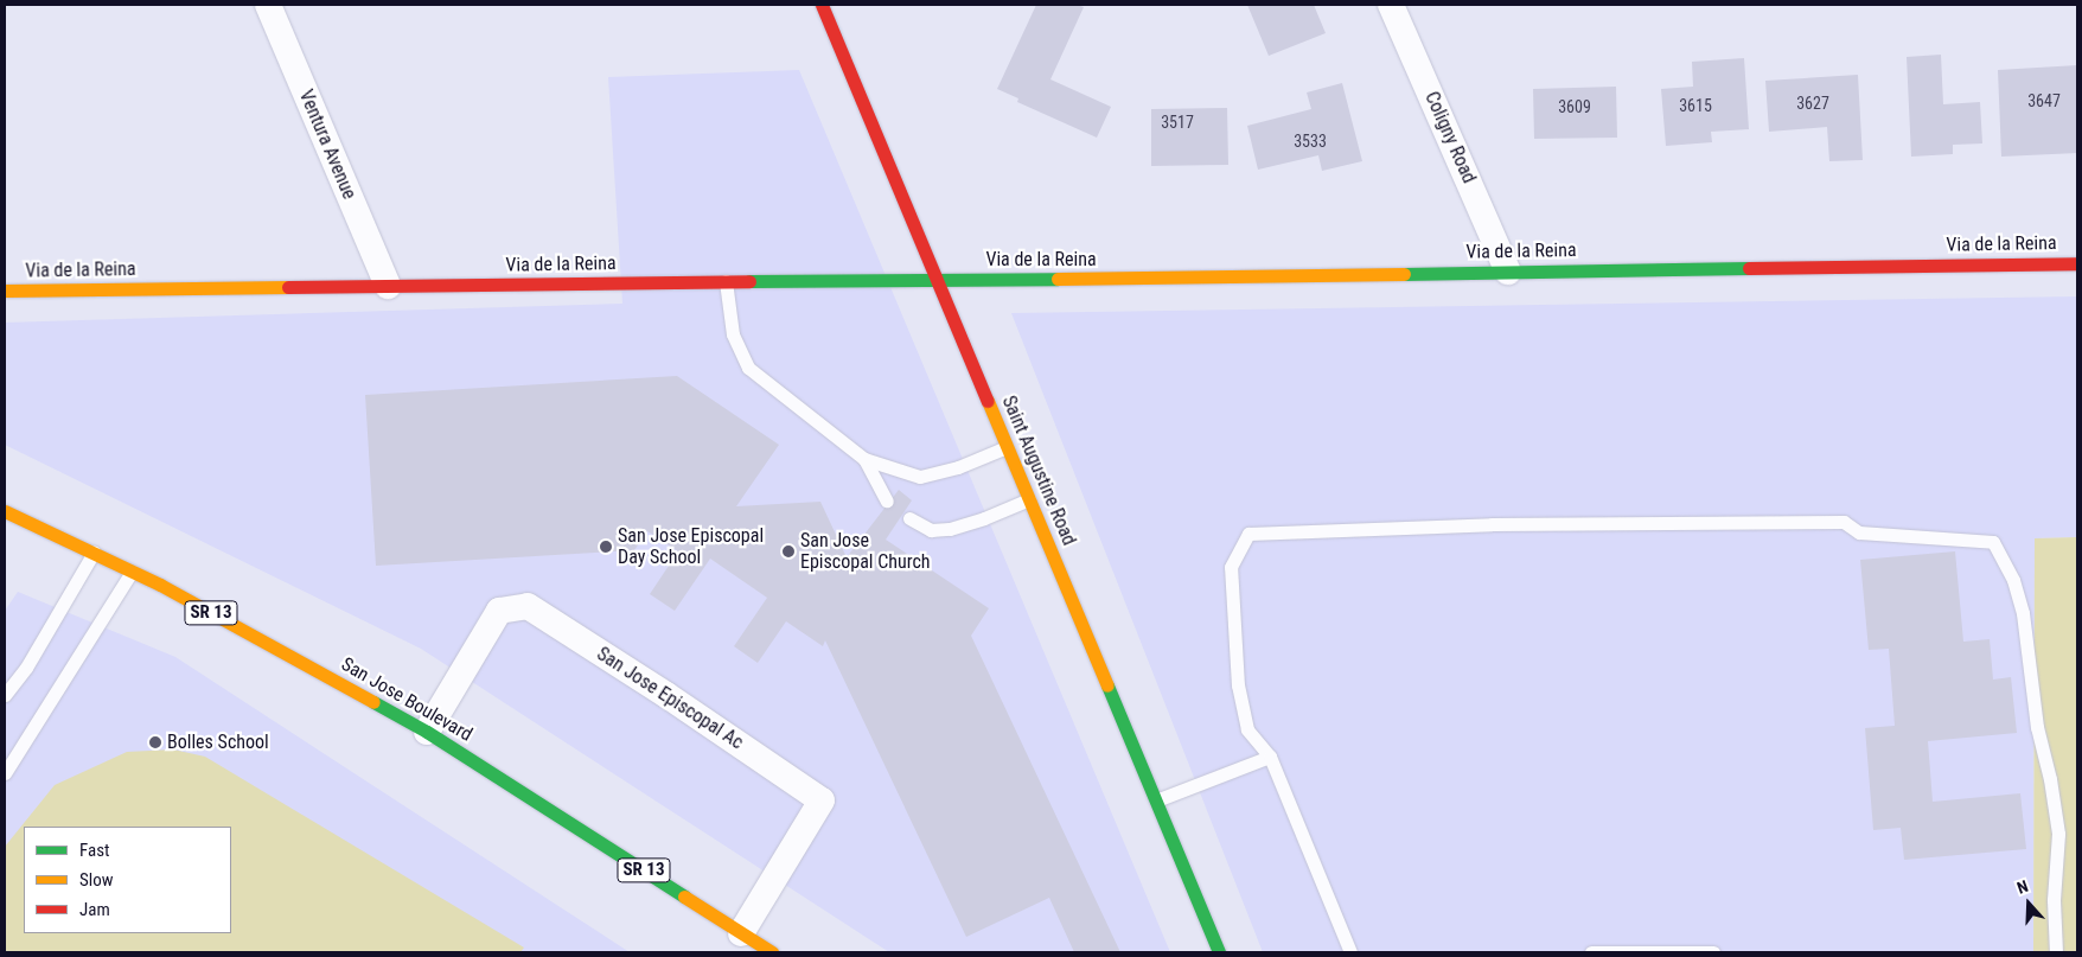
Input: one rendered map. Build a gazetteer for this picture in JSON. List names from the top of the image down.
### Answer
{
  "streets": {
    "street": [
      "Coligny Road",
      "Ventura Avenue",
      "Via de la Reina",
      "Saint Augustine Road",
      "SR 13",
      "San Jose Episcopal Ac",
      "San Jose Boulevard"
    ]
  },
  "crossings": [
    ["Coligny Road", "Via de la Reina"],
    ["Ventura Avenue", "Via de la Reina"],
    ["Via de la Reina", "Saint Augustine Road"],
    ["San Jose Episcopal Ac", "San Jose Boulevard"]
  ],
  "places": ["San Jose Episcopal Day School", "San Jose Episcopal Church", "Bolles School"],
  "house_numbers": [
    "3647",
    "3627",
    "3615",
    "3609",
    "3517",
    "3533"
  ],
  "legend": ["Fast", "Slow", "Jam"],
  "north": "top"
}
